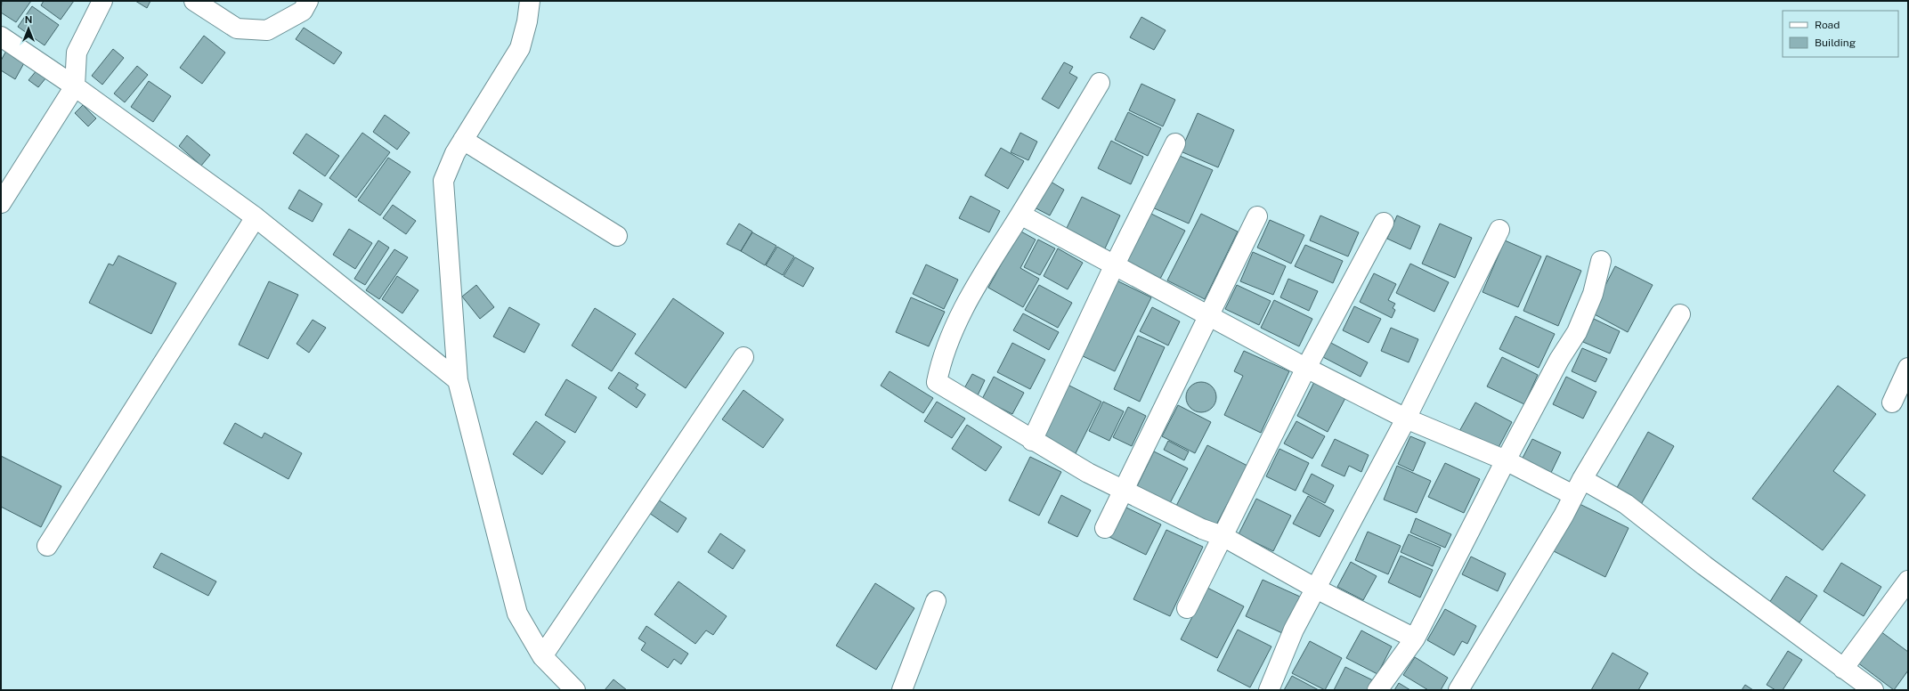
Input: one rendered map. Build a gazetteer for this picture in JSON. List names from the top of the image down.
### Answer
{
  "legend": ["Road", "Building"],
  "north": "top"
}
